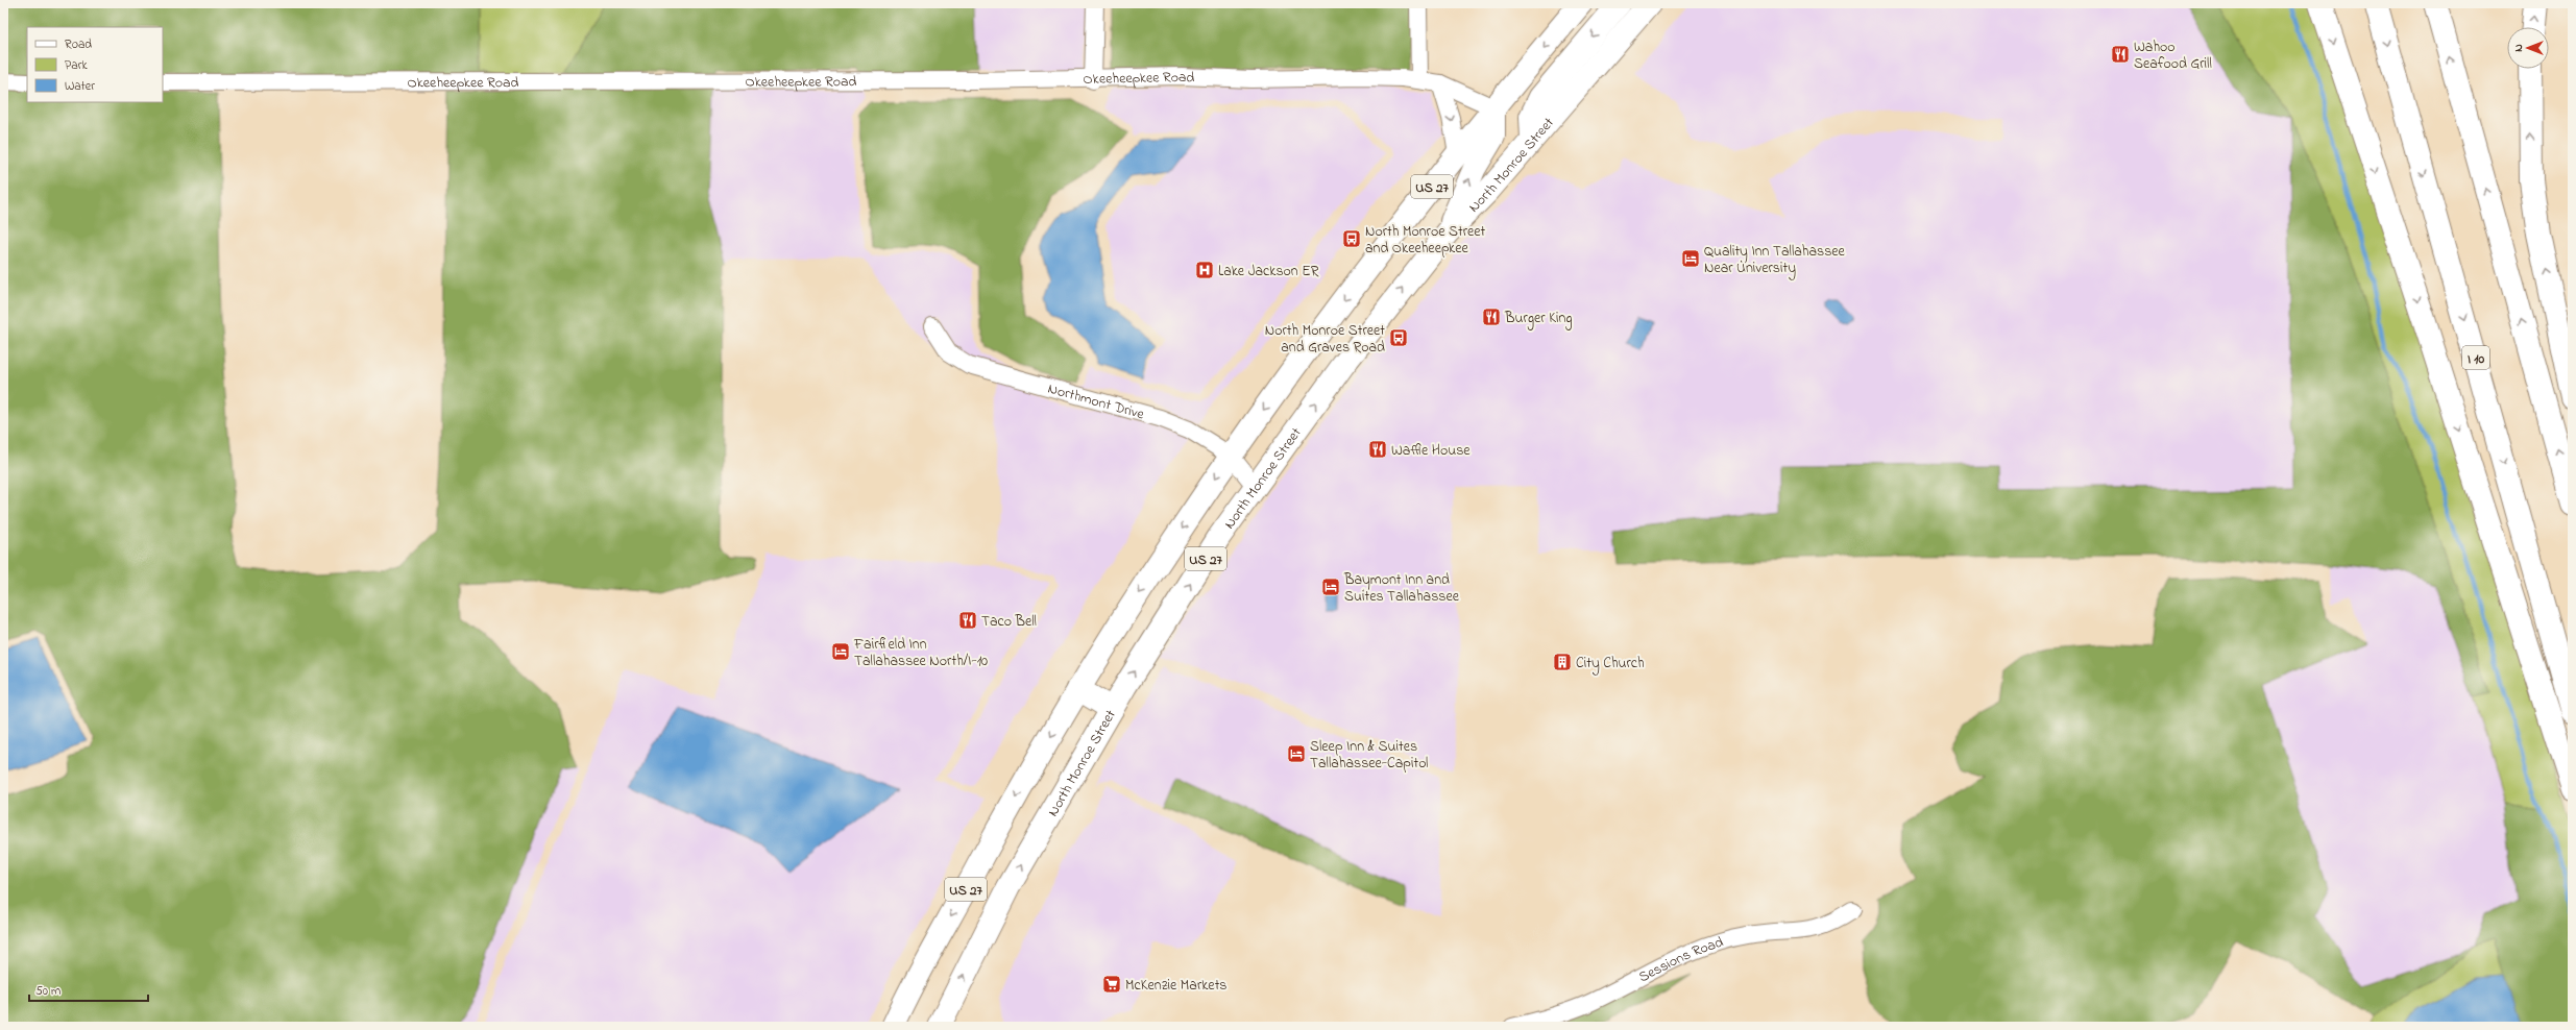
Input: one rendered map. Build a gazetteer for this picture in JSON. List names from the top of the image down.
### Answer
{
  "streets": {
    "highway": ["North Monroe Street", "US 27", "I 10"],
    "street": ["Okeeheepkee Road", "Northmont Drive", "Sessions Road"]
  },
  "crossings": [
    ["Okeeheepkee Road", "US 27"],
    ["North Monroe Street", "Northmont Drive"],
    ["US 27", "Northmont Drive"]
  ],
  "places": {
    "restaurant": [
      "Wahoo Seafood Grill",
      "Burger King",
      "Waffle House",
      "Taco Bell"
    ],
    "bus stop": ["North Monroe Street and Okeeheepkee", "North Monroe Street and Graves Road"],
    "hotel": [
      "Quality Inn Tallahassee Near University",
      "Baymont Inn and Suites Tallahassee",
      "Fairfield Inn Tallahassee North/I-10",
      "Sleep Inn & Suites Tallahassee-Capitol"
    ],
    "hospital": ["Lake Jackson ER"],
    "building": ["City Church"],
    "supermarket": ["McKenzie Markets"]
  },
  "legend": ["Road", "Park", "Water"],
  "scale_bar": "50 m",
  "north": "left"
}
